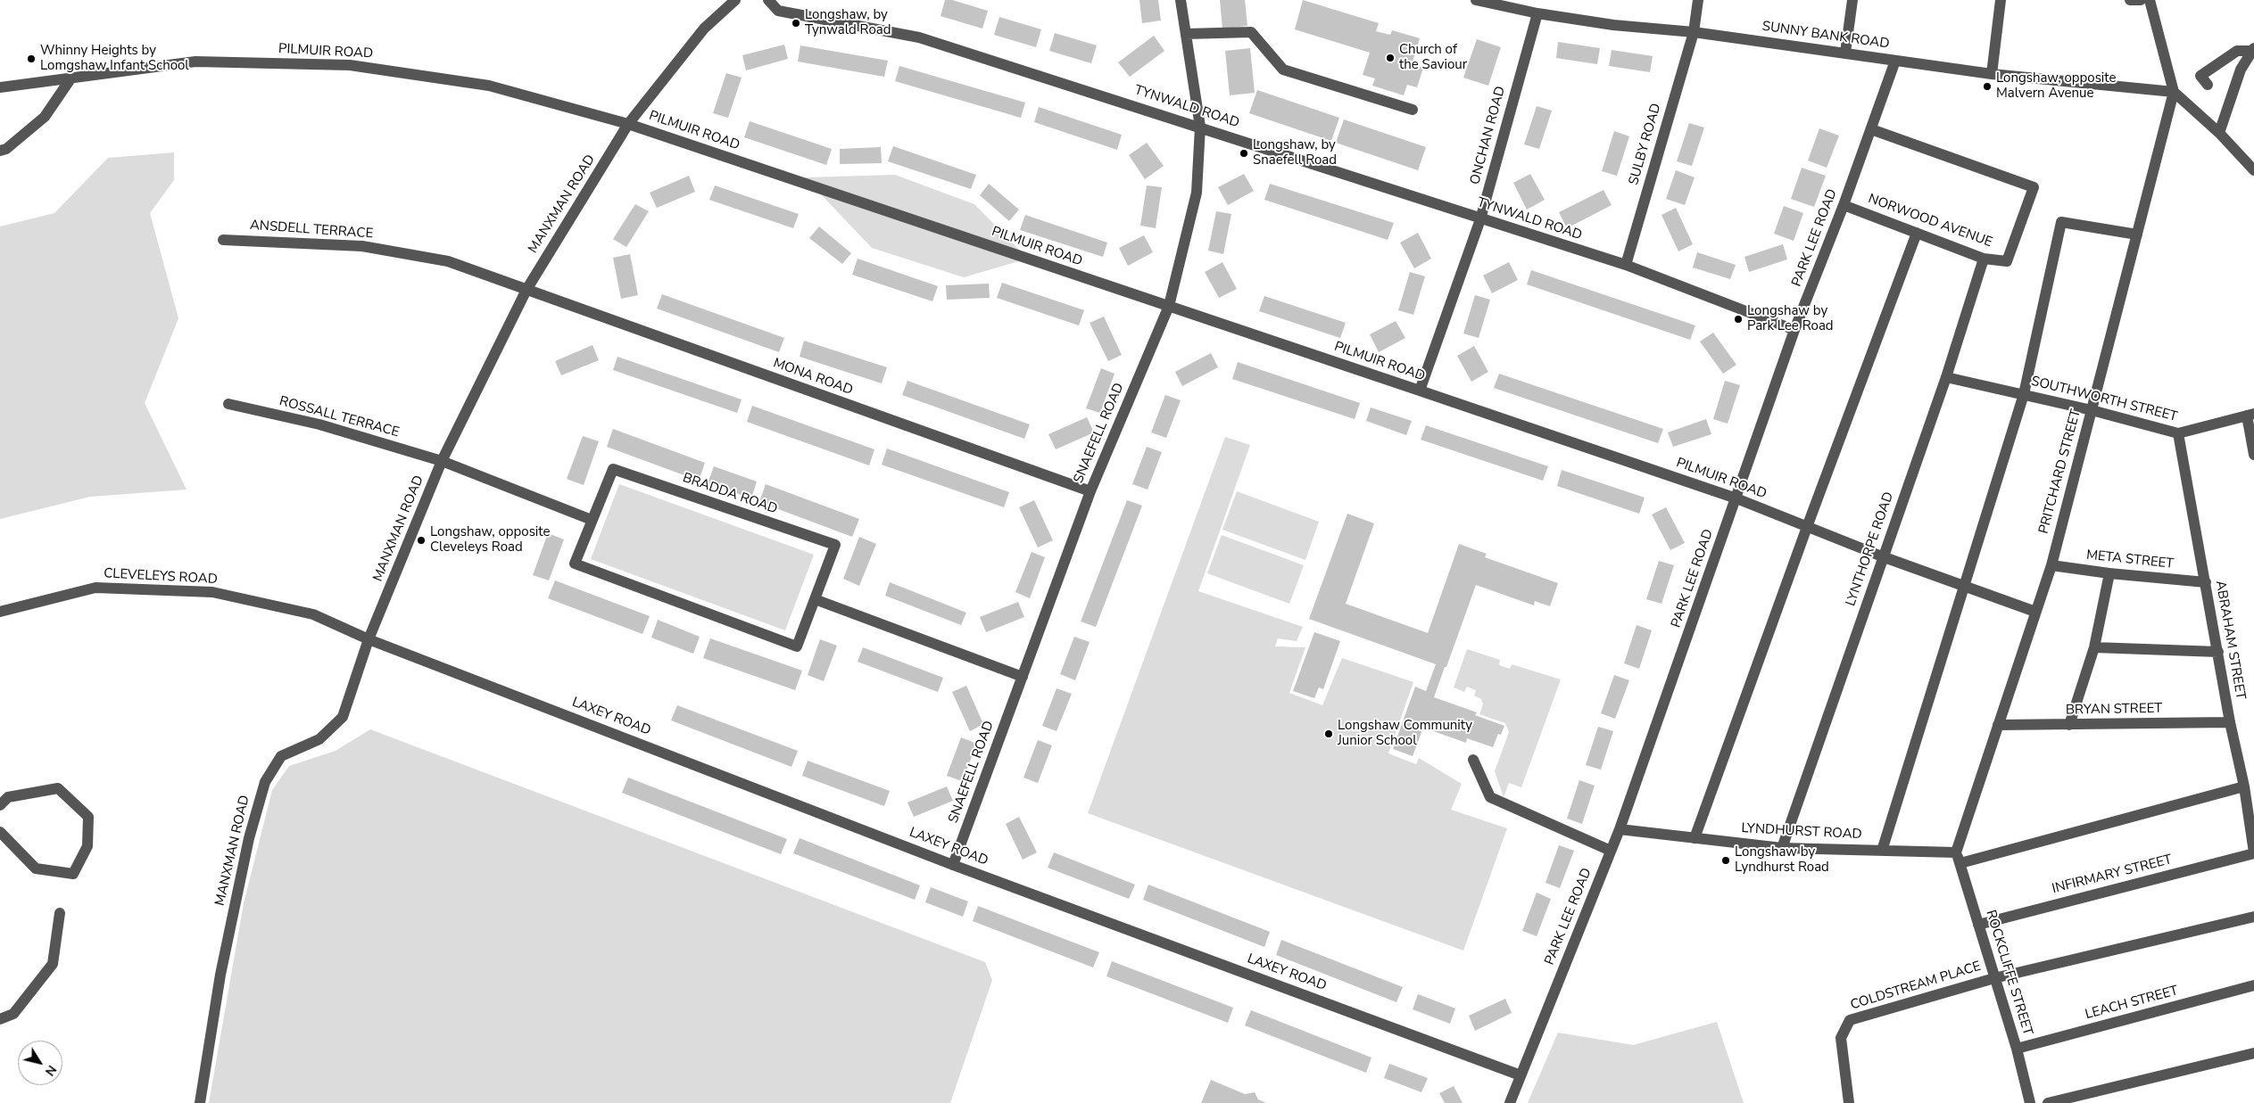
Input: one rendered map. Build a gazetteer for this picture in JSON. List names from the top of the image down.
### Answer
{
  "streets": {
    "street": [
      "SUNNY BANK ROAD",
      "PILMUIR ROAD",
      "TYNWALD ROAD",
      "ONCHAN ROAD",
      "SULBY ROAD",
      "MANXMAN ROAD",
      "NORWOOD AVENUE",
      "ANSDELL TERRACE",
      "PARK LEE ROAD",
      "MONA ROAD",
      "SOUTHWORTH STREET",
      "ROSSALL TERRACE",
      "SNAEFELL ROAD",
      "PRITCHARD STREET",
      "BRADDA ROAD",
      "LYNTHORPE ROAD",
      "META STREET",
      "CLEVELEYS ROAD",
      "ABRAHAM STREET",
      "BRYAN STREET",
      "LAXEY ROAD",
      "LYNDHURST ROAD",
      "INFIRMARY STREET",
      "ROCKCLIFFE STREET",
      "COLDSTREAM PLACE",
      "LEACH STREET"
    ]
  },
  "crossings": [
    ["SUNNY BANK ROAD", "ONCHAN ROAD"],
    ["SUNNY BANK ROAD", "SULBY ROAD"],
    ["SUNNY BANK ROAD", "PARK LEE ROAD"],
    ["SUNNY BANK ROAD", "PRITCHARD STREET"],
    ["PILMUIR ROAD", "ONCHAN ROAD"],
    ["PILMUIR ROAD", "MANXMAN ROAD"],
    ["PILMUIR ROAD", "PARK LEE ROAD"],
    ["PILMUIR ROAD", "SNAEFELL ROAD"],
    ["PILMUIR ROAD", "PRITCHARD STREET"],
    ["PILMUIR ROAD", "LYNTHORPE ROAD"],
    ["TYNWALD ROAD", "ONCHAN ROAD"],
    ["TYNWALD ROAD", "SULBY ROAD"],
    ["TYNWALD ROAD", "PARK LEE ROAD"],
    ["TYNWALD ROAD", "SNAEFELL ROAD"],
    ["MANXMAN ROAD", "ANSDELL TERRACE"],
    ["MANXMAN ROAD", "MONA ROAD"],
    ["MANXMAN ROAD", "ROSSALL TERRACE"],
    ["MANXMAN ROAD", "CLEVELEYS ROAD"],
    ["MANXMAN ROAD", "LAXEY ROAD"],
    ["NORWOOD AVENUE", "PARK LEE ROAD"],
    ["NORWOOD AVENUE", "LYNTHORPE ROAD"],
    ["ANSDELL TERRACE", "MONA ROAD"],
    ["PARK LEE ROAD", "LAXEY ROAD"],
    ["PARK LEE ROAD", "LYNDHURST ROAD"],
    ["MONA ROAD", "SNAEFELL ROAD"],
    ["SOUTHWORTH STREET", "PRITCHARD STREET"],
    ["SOUTHWORTH STREET", "LYNTHORPE ROAD"],
    ["SOUTHWORTH STREET", "ABRAHAM STREET"],
    ["SNAEFELL ROAD", "LAXEY ROAD"],
    ["PRITCHARD STREET", "META STREET"],
    ["PRITCHARD STREET", "BRYAN STREET"],
    ["PRITCHARD STREET", "LYNDHURST ROAD"],
    ["PRITCHARD STREET", "ROCKCLIFFE STREET"],
    ["LYNTHORPE ROAD", "LYNDHURST ROAD"],
    ["META STREET", "ABRAHAM STREET"],
    ["CLEVELEYS ROAD", "LAXEY ROAD"],
    ["ABRAHAM STREET", "BRYAN STREET"],
    ["ABRAHAM STREET", "LYNDHURST ROAD"],
    ["ABRAHAM STREET", "INFIRMARY STREET"],
    ["LYNDHURST ROAD", "ROCKCLIFFE STREET"],
    ["INFIRMARY STREET", "ROCKCLIFFE STREET"],
    ["ROCKCLIFFE STREET", "COLDSTREAM PLACE"],
    ["ROCKCLIFFE STREET", "LEACH STREET"]
  ],
  "places": [
    "Longshaw, by Tynwald Road",
    "Church of the Saviour",
    "Whinny Heights by Lomgshaw Infant School",
    "Longshaw, opposite Malvern Avenue",
    "Longshaw, by Snaefell Road",
    "Longshaw by Park Lee Road",
    "Longshaw, opposite Cleveleys Road",
    "Longshaw Community Junior School",
    "Longshaw by Lyndhurst Road"
  ],
  "north": "bottom right"
}
